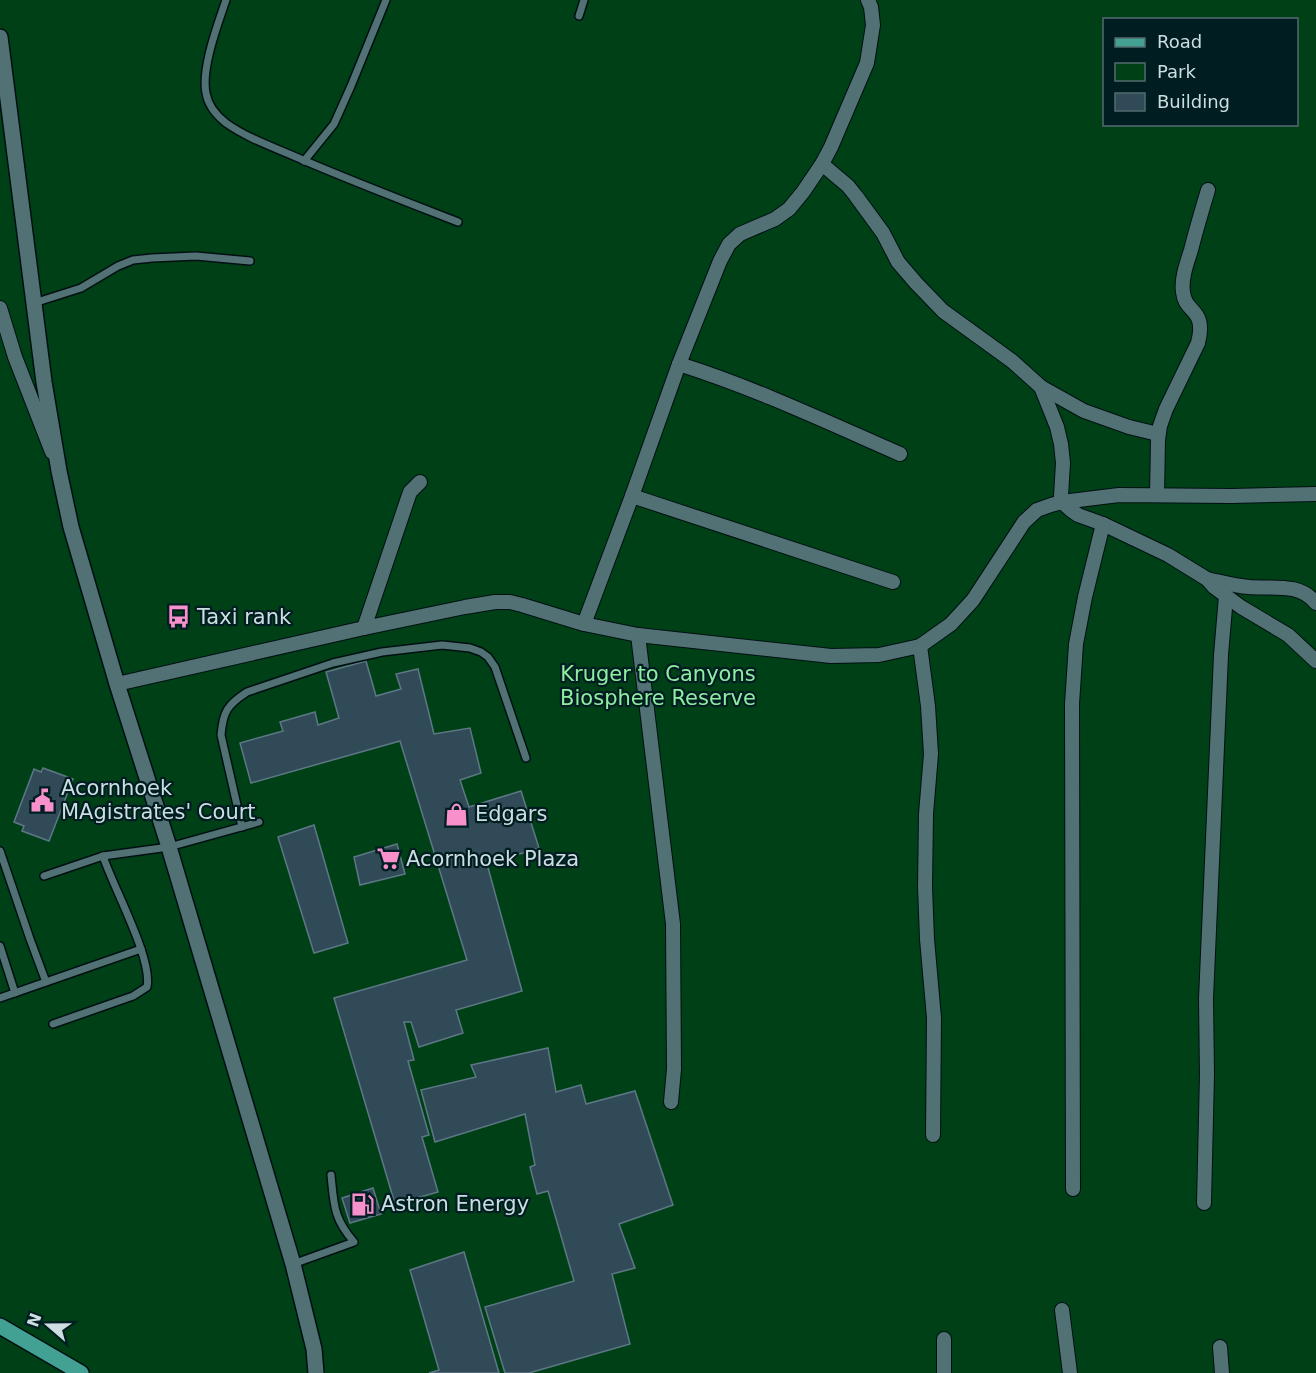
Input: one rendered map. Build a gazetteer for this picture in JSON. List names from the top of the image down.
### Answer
{
  "parks": ["Kruger to Canyons Biosphere Reserve"],
  "places": {
    "bus stop": ["Taxi rank"],
    "public building": ["Acornhoek MAgistrates' Court"],
    "shop": ["Edgars"],
    "supermarket": ["Acornhoek Plaza"],
    "fuel station": ["Astron Energy"]
  },
  "legend": ["Road", "Park", "Building"],
  "north": "left"
}
